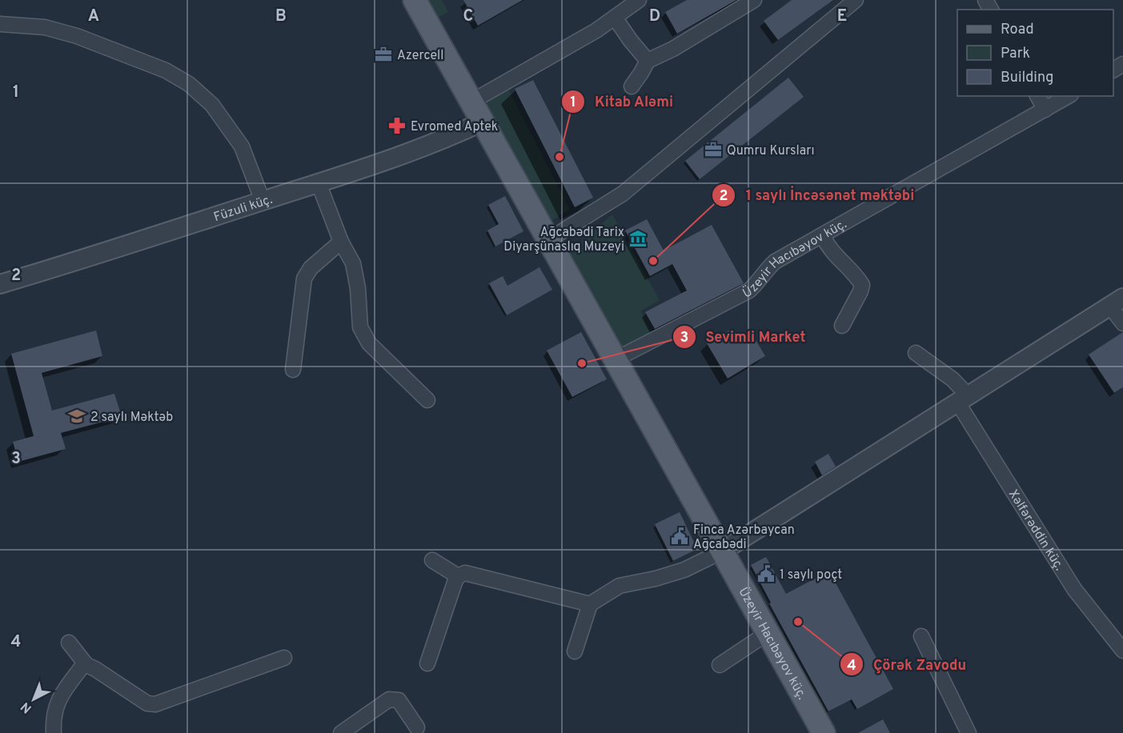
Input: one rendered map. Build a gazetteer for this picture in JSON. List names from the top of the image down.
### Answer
{
  "streets": {
    "main road": ["Üzeyir Hacıbəyov küç."],
    "street": ["Füzuli küç.", "Xəlfərəddin küç."]
  },
  "crossings": [
    ["Füzuli küç.", "Üzeyir Hacıbəyov küç."]
  ],
  "places": {
    "office": ["Azercell", "Qumru Kursları"],
    "pharmacy": ["Evromed Aptek"],
    "other": [
      "Kitab Aləmi",
      "1 saylı İncəsənət məktəbi",
      "Sevimli Market",
      "Çörək Zavodu"
    ],
    "museum": ["Ağcabədi Tarix Diyarşünaslıq Muzeyi"],
    "school or university": ["2 saylı Məktəb"],
    "public building": ["Finca Azərbaycan Ağcabədi", "1 saylı poçt"]
  },
  "legend": ["Road", "Park", "Building"],
  "north": "bottom left",
  "grid": {
    "columns": [
      "A",
      "B",
      "C",
      "D",
      "E"
    ],
    "rows": [
      "1",
      "2",
      "3",
      "4"
    ]
  }
}
